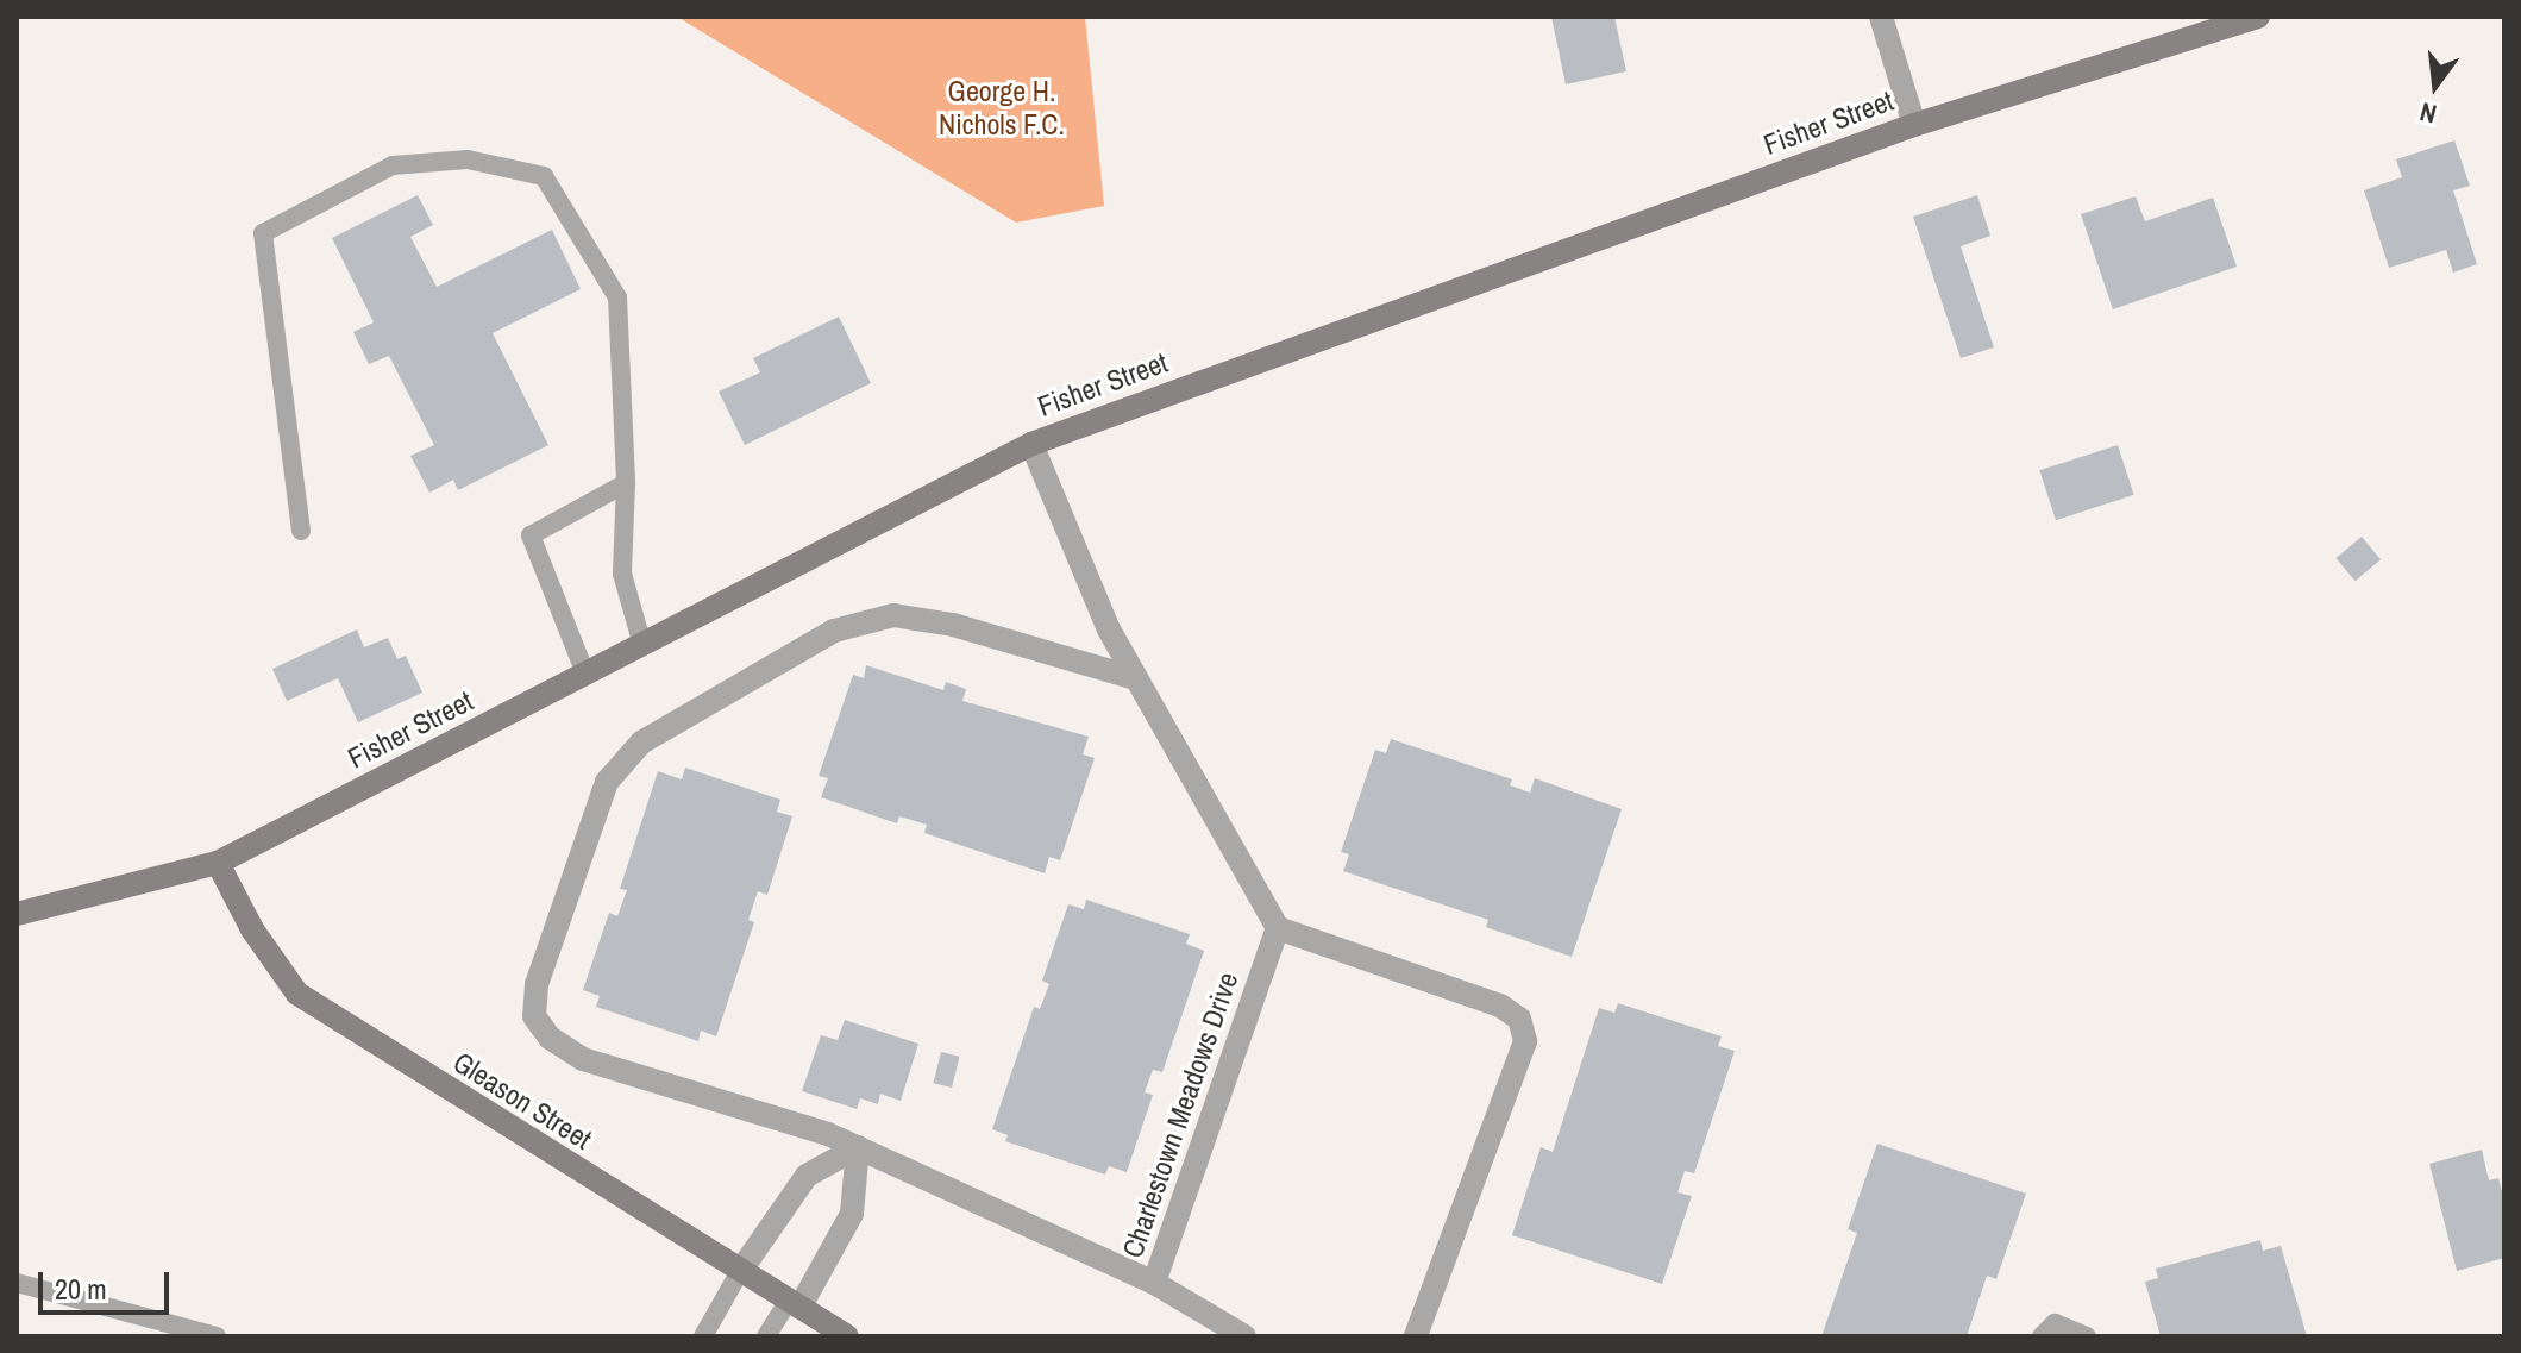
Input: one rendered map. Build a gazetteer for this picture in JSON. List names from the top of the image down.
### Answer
{
  "streets": {
    "street": ["Fisher Street", "Gleason Street", "Charlestown Meadows Drive"]
  },
  "crossings": [
    ["Fisher Street", "Gleason Street"]
  ],
  "parks": ["George H. Nichols F.C."],
  "scale_bar": "20 m",
  "north": "bottom"
}
